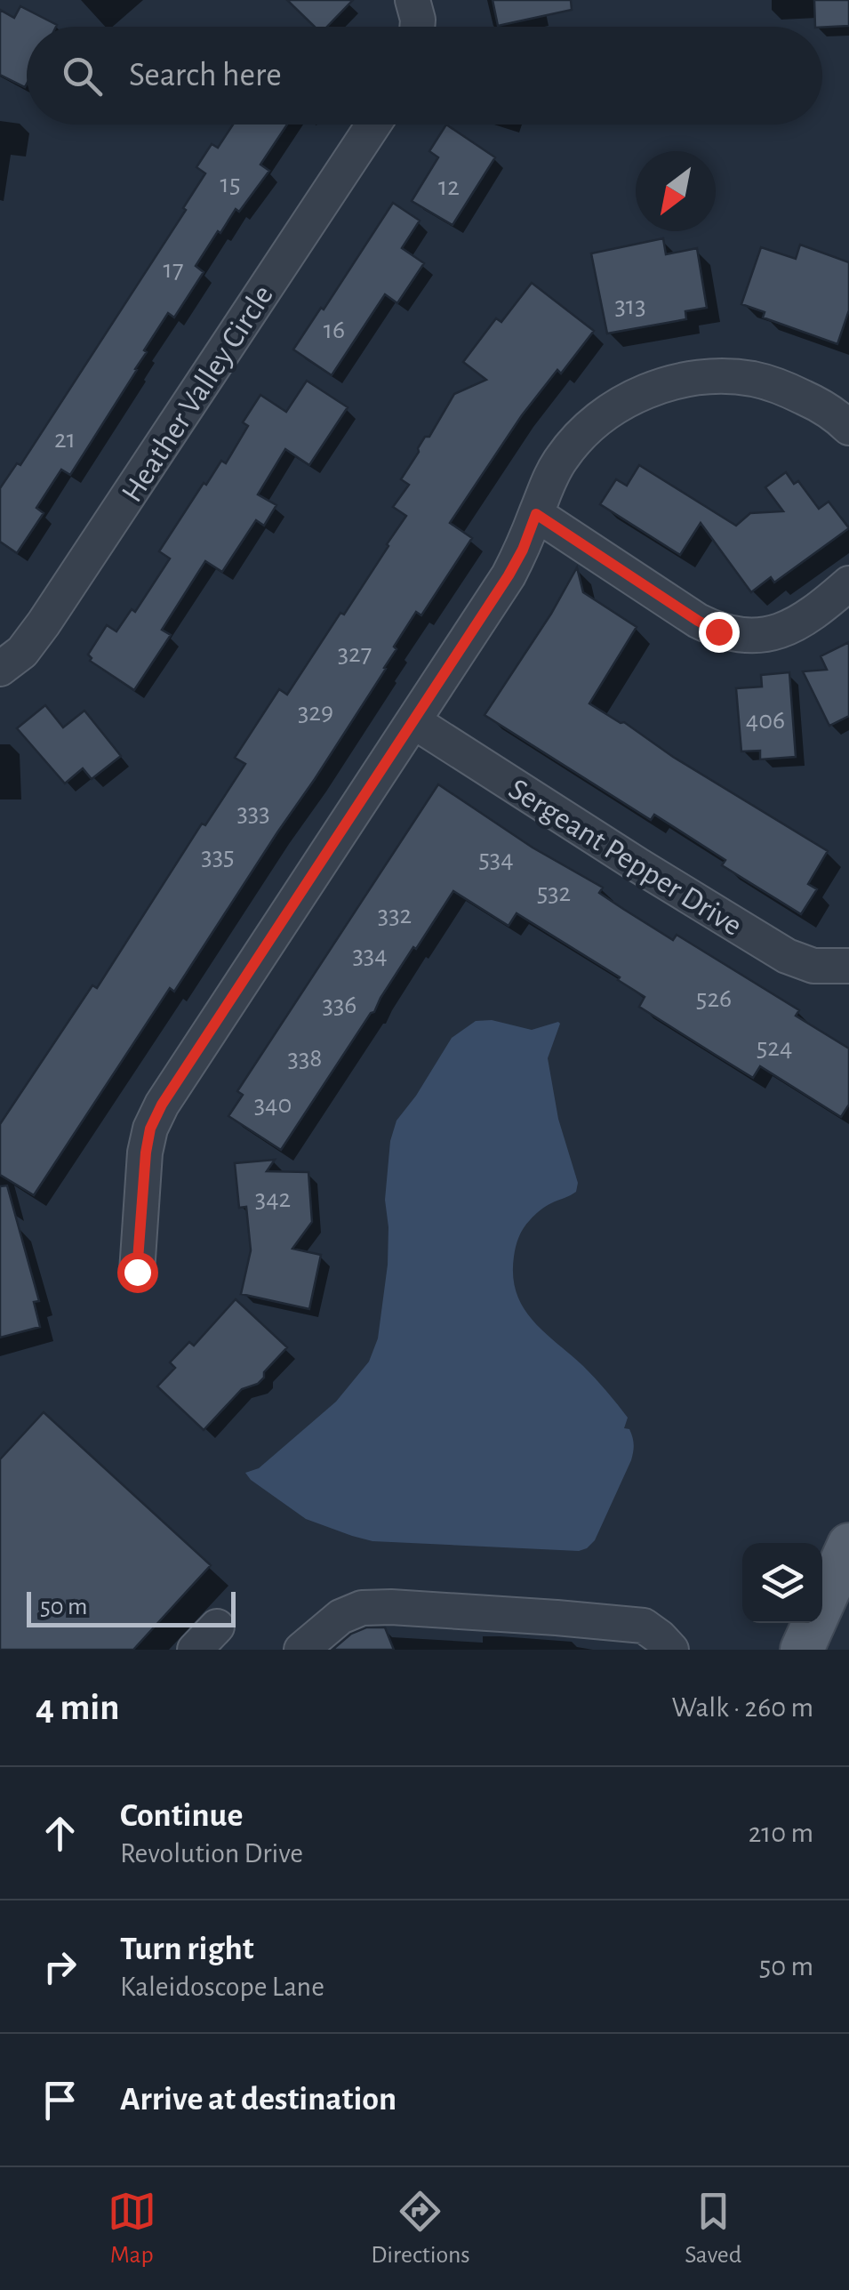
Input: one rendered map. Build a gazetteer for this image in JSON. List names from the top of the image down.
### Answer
{
  "streets": {
    "street": ["Heather Valley Circle", "Sergeant Pepper Drive"]
  },
  "house_numbers": [
    "15",
    "12",
    "17",
    "313",
    "16",
    "21",
    "327",
    "329",
    "406",
    "333",
    "335",
    "534",
    "532",
    "332",
    "334",
    "526",
    "336",
    "524",
    "338",
    "340",
    "342"
  ],
  "scale_bar": "50 m",
  "north": "bottom left",
  "page": {
    "search": "Search here",
    "scale": "50 m",
    "heading": ["4 min", "Walk · 260 m"],
    "list": [
      ["Continue", "Revolution Drive", "210 m"],
      ["Turn right", "Kaleidoscope Lane", "50 m"],
      "Arrive at destination"
    ],
    "nav": ["Map", "Directions", "Saved"]
  }
}
